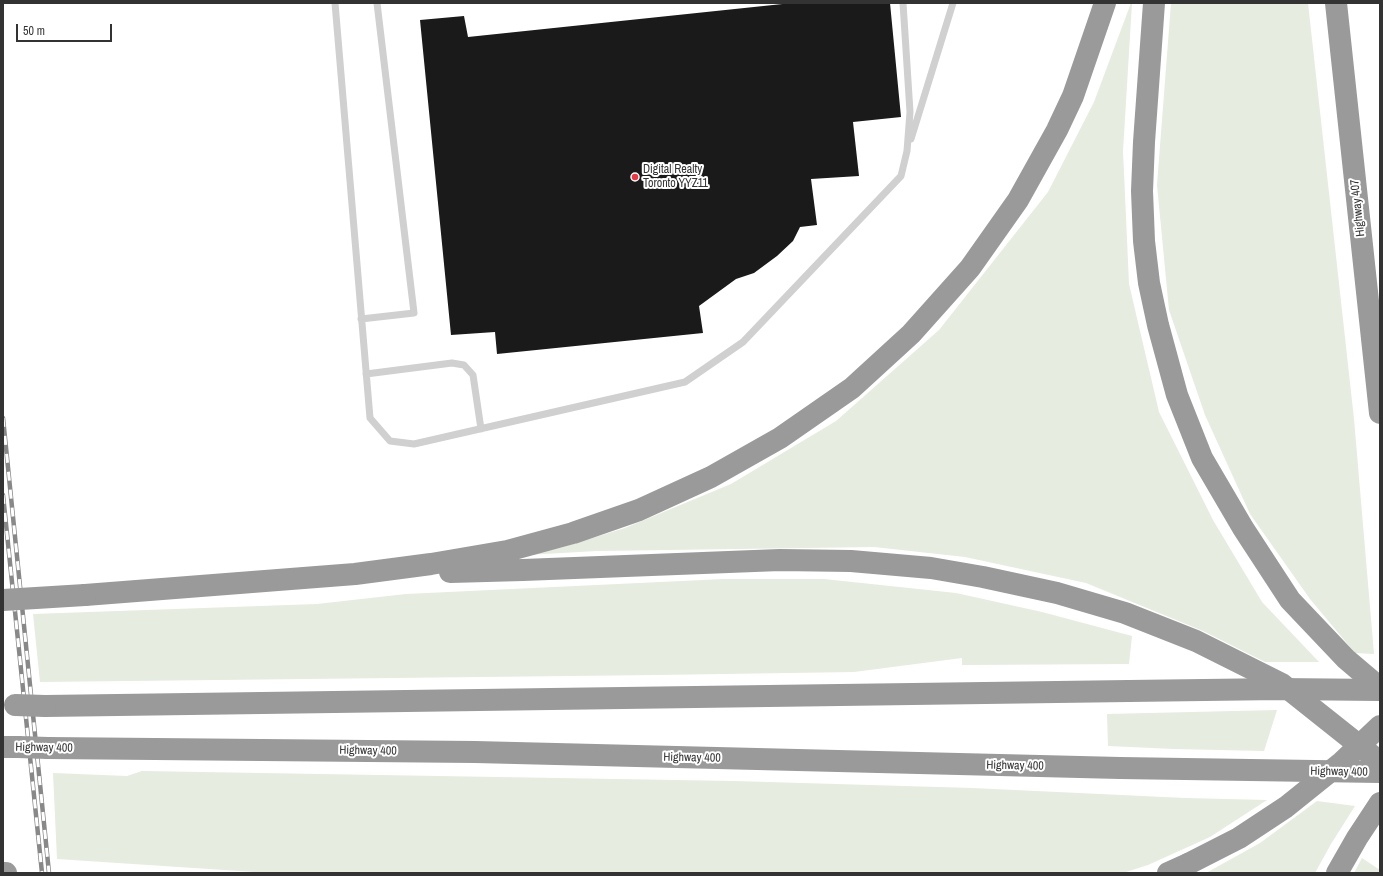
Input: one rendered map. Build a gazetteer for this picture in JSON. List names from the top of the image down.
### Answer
{
  "streets": {
    "highway": ["Highway 407", "Highway 400"]
  },
  "places": ["Digital Realty Toronto YYZ11"],
  "scale_bar": "50 m"
}
